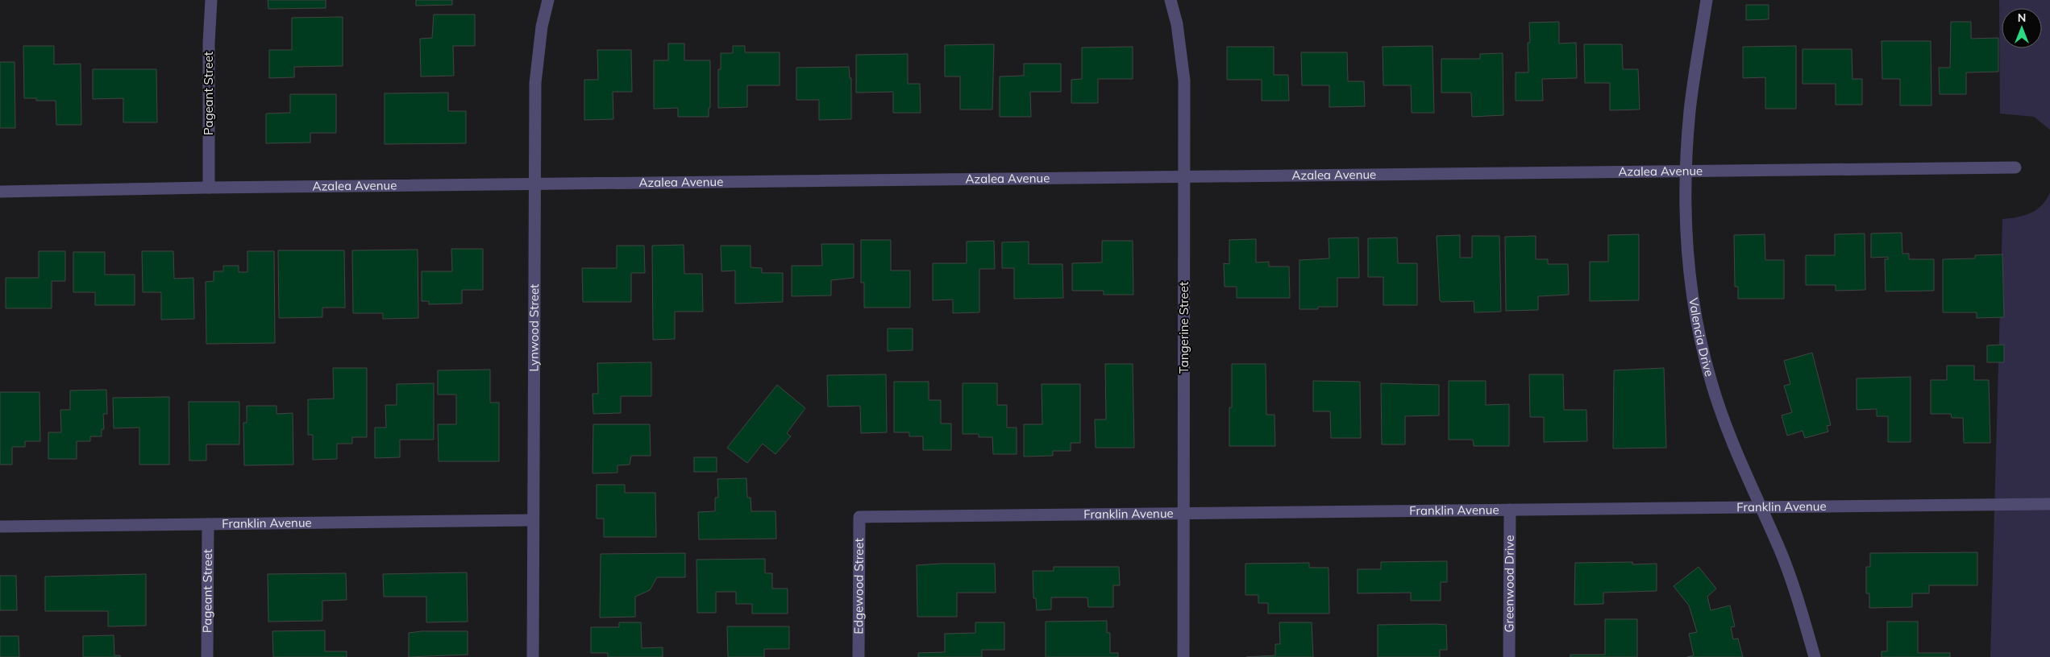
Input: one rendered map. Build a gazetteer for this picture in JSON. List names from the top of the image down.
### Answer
{
  "streets": {
    "street": [
      "Pageant Street",
      "Azalea Avenue",
      "Lynwood Street",
      "Tangerine Street",
      "Valencia Drive",
      "Franklin Avenue",
      "Greenwood Drive",
      "Edgewood Street"
    ]
  },
  "crossings": [
    ["Pageant Street", "Azalea Avenue"],
    ["Pageant Street", "Franklin Avenue"],
    ["Azalea Avenue", "Lynwood Street"],
    ["Azalea Avenue", "Tangerine Street"],
    ["Azalea Avenue", "Valencia Drive"],
    ["Lynwood Street", "Franklin Avenue"],
    ["Tangerine Street", "Franklin Avenue"],
    ["Valencia Drive", "Franklin Avenue"],
    ["Franklin Avenue", "Greenwood Drive"],
    ["Franklin Avenue", "Edgewood Street"]
  ],
  "north": "top"
}
